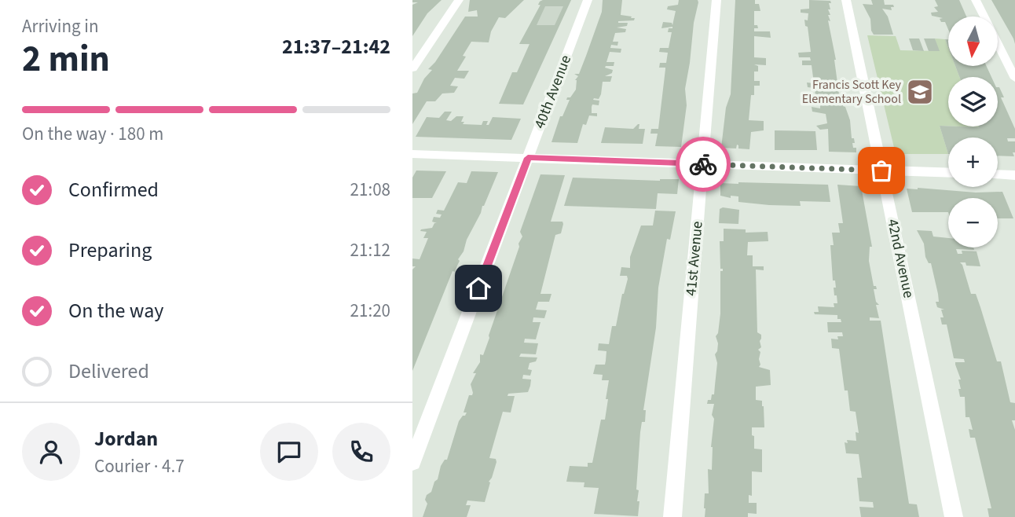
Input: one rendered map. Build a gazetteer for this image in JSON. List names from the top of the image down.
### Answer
{
  "streets": {
    "street": ["40th Avenue", "41st Avenue", "42nd Avenue"]
  },
  "places": {
    "school or university": ["Francis Scott Key Elementary School"]
  },
  "north": "bottom",
  "page": {
    "heading": ["2 min", "Arriving in", "21:37–21:42"],
    "panel": ["Jordan", "Courier · 4.7"],
    "map_buttons": ["+", "−"],
    "bar": "On the way · 180 m",
    "list": [
      ["Confirmed", "21:08"],
      ["Preparing", "21:12"],
      ["On the way", "21:20"],
      "Delivered"
    ]
  }
}
